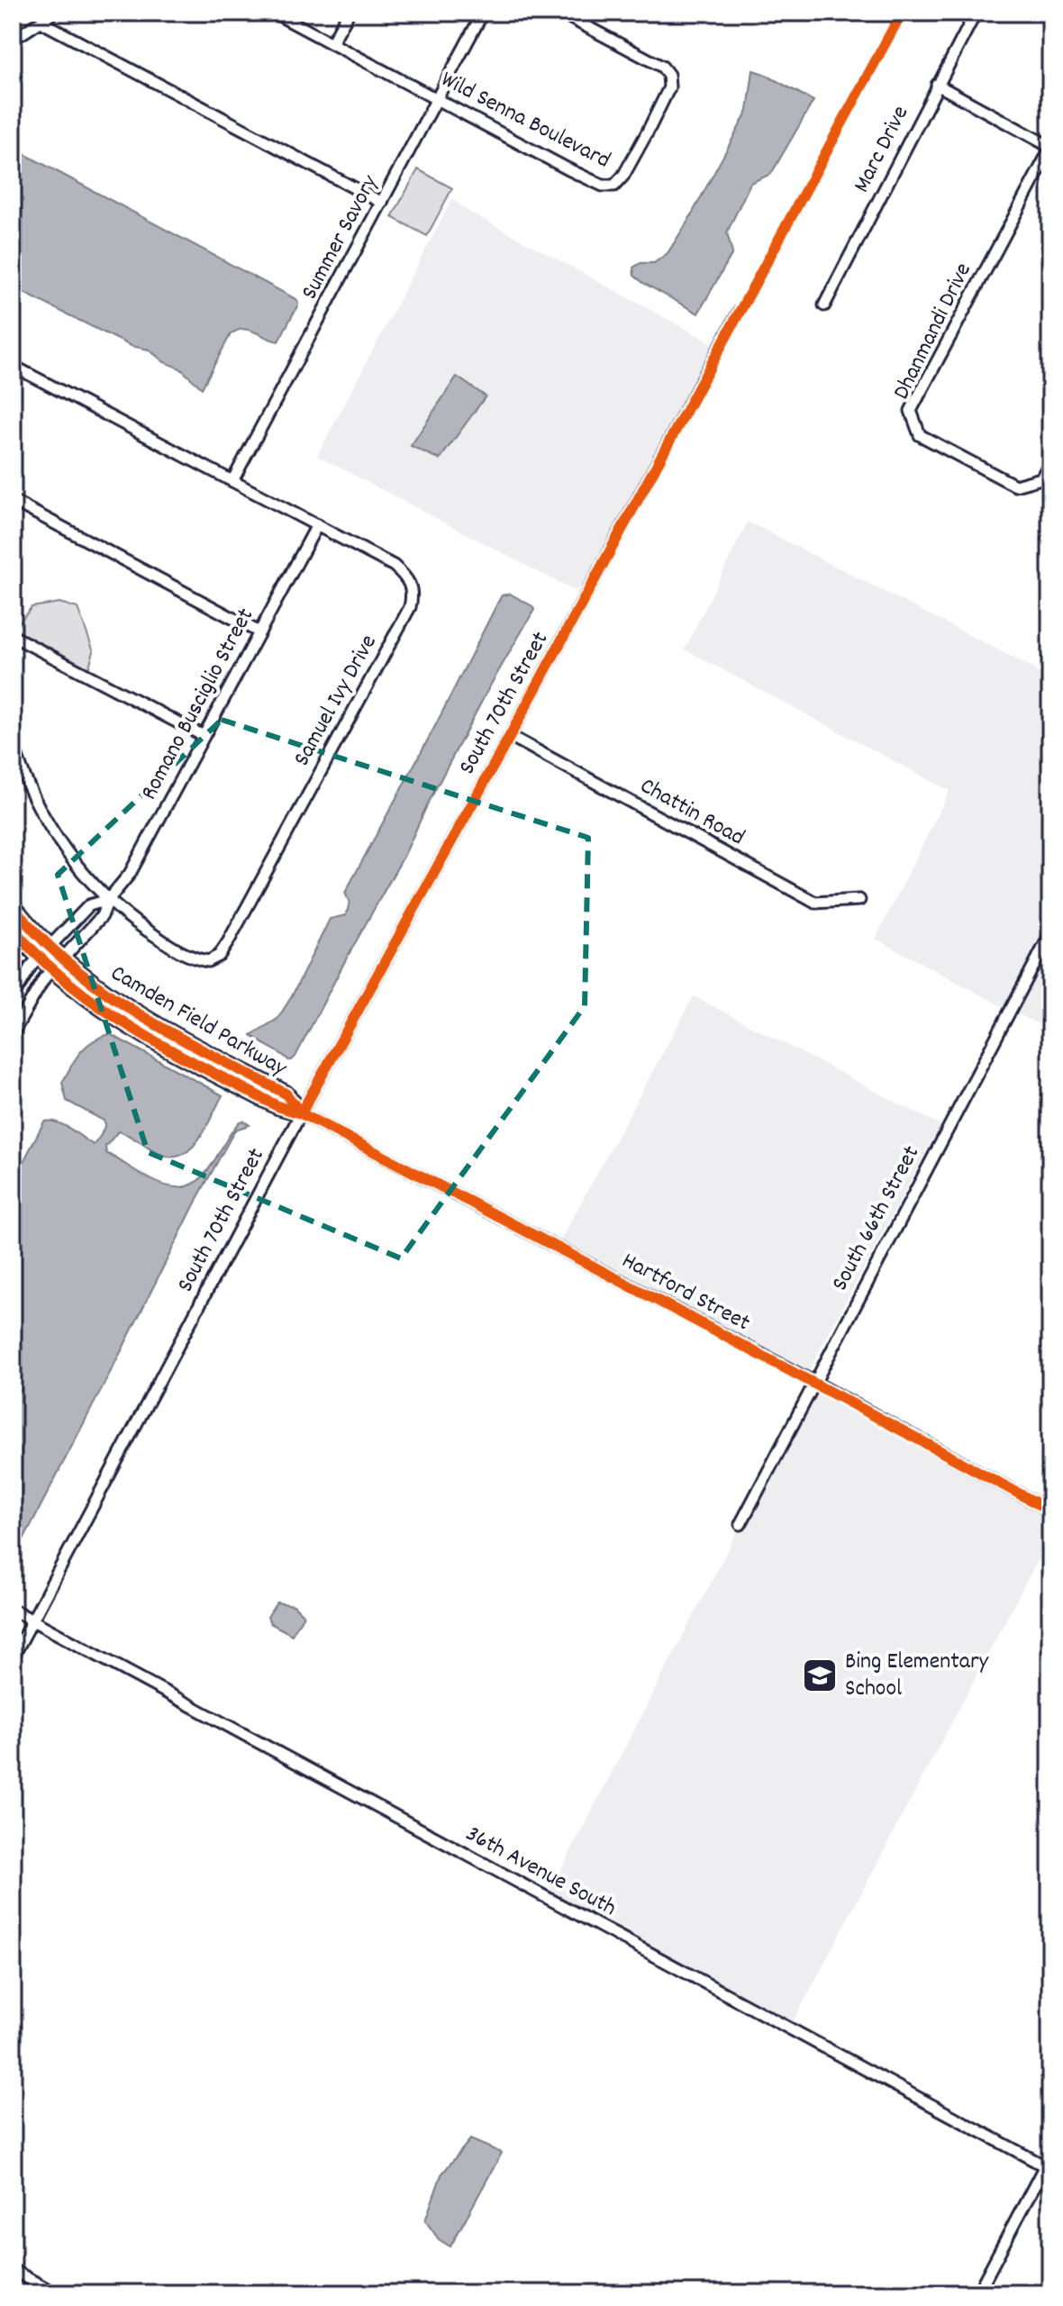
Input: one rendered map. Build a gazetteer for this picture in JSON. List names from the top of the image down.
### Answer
{
  "streets": {
    "street": [
      "Wild Senna Boulevard",
      "Marc Drive",
      "Summer Savory",
      "Dhanmandi Drive",
      "Samuel Ivy Drive",
      "South 70th Street",
      "Romano Busciglio Street",
      "Chattin Road",
      "Camden Field Parkway",
      "South 66th Street",
      "Hartford Street",
      "36th Avenue South"
    ]
  },
  "crossings": [
    ["Wild Senna Boulevard", "Summer Savory"],
    ["Summer Savory", "Samuel Ivy Drive"],
    ["Samuel Ivy Drive", "Romano Busciglio Street"],
    ["South 70th Street", "Chattin Road"],
    ["South 70th Street", "Camden Field Parkway"],
    ["South 70th Street", "Hartford Street"],
    ["South 70th Street", "36th Avenue South"],
    ["Romano Busciglio Street", "Camden Field Parkway"],
    ["Camden Field Parkway", "Hartford Street"],
    ["South 66th Street", "Hartford Street"]
  ],
  "places": {
    "school or university": ["Bing Elementary School"]
  }
}
